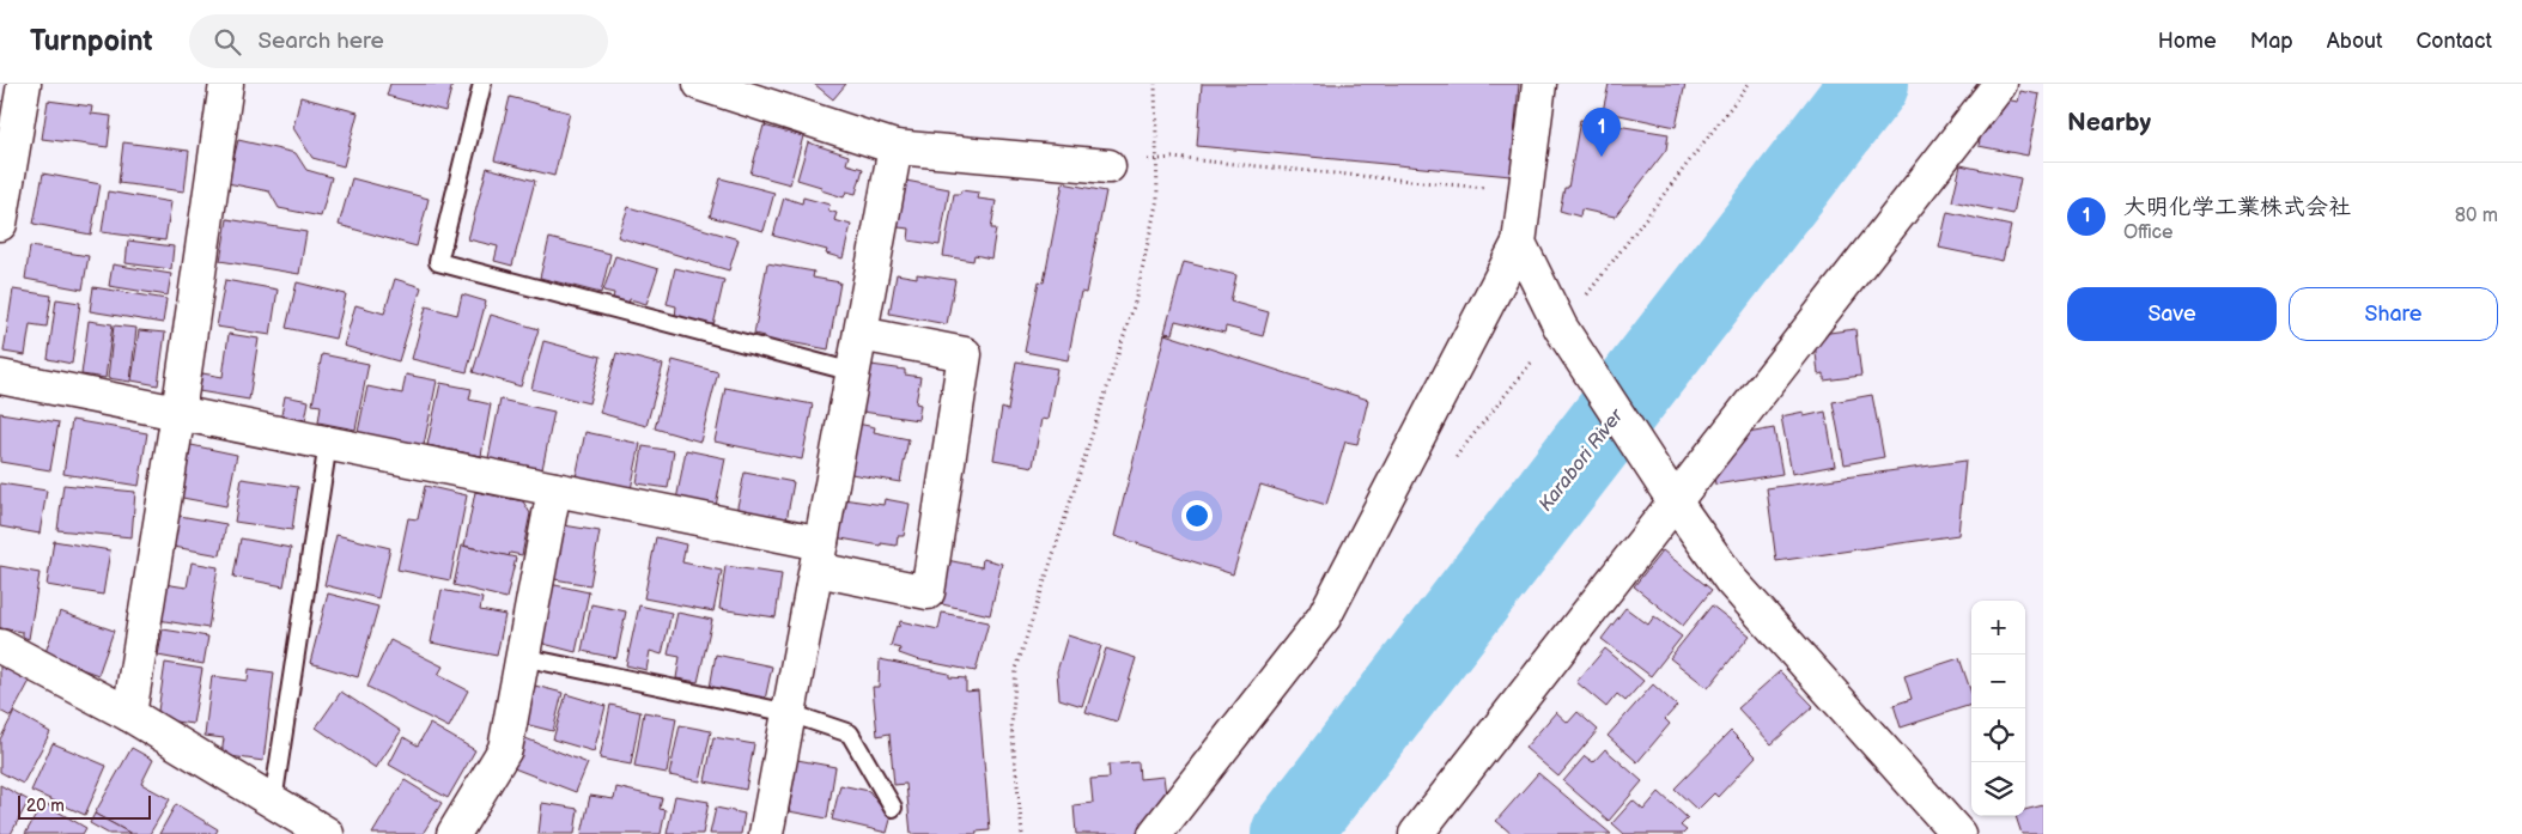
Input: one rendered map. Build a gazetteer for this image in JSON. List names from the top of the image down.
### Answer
{
  "water": ["Karabori River"],
  "scale_bar": "20 m",
  "page": {
    "header": "Turnpoint",
    "search": "Search here",
    "nav": [
      "Home",
      "Map",
      "About",
      "Contact"
    ],
    "heading": "Nearby",
    "pins": "1",
    "list": [
      {
        "mark": "1",
        "name": "大明化学工業株式会社",
        "note": "Office",
        "value": "80 m"
      }
    ],
    "buttons": ["Save", "Share"],
    "map_buttons": ["+", "−"],
    "scale": "20 m"
  }
}
